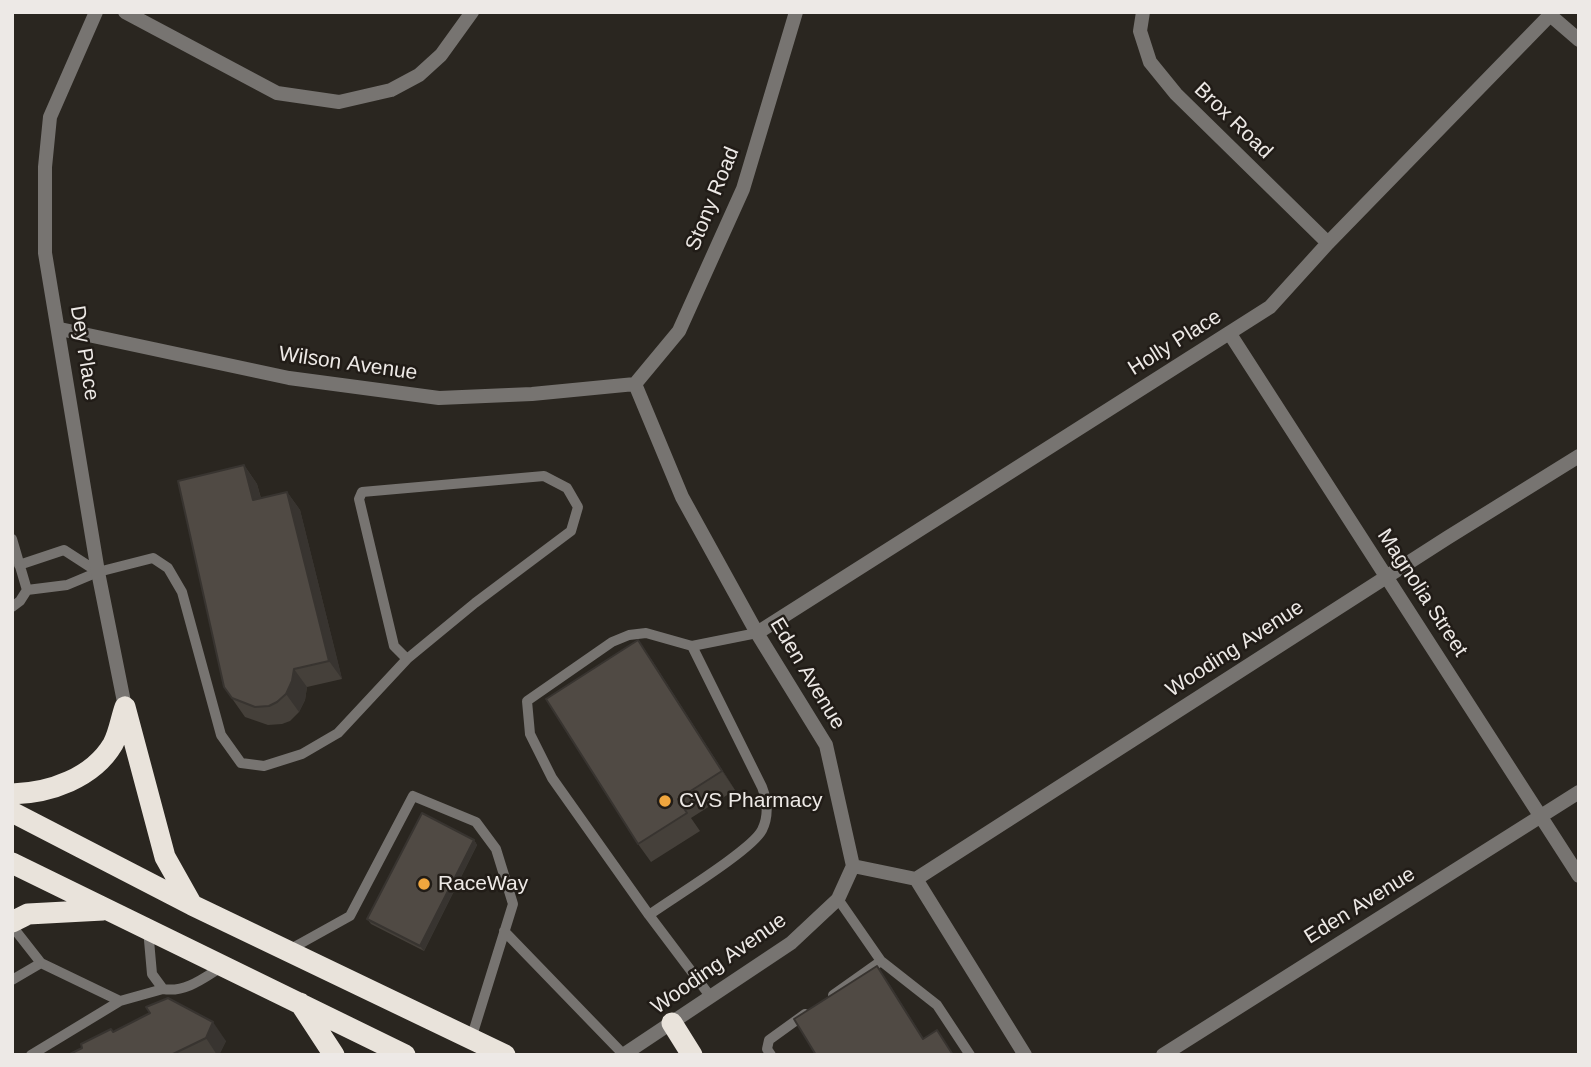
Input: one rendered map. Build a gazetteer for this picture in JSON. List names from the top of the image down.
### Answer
{
  "streets": {
    "street": [
      "Brox Road",
      "Stony Road",
      "Holly Place",
      "Dey Place",
      "Wilson Avenue",
      "Magnolia Street",
      "Wooding Avenue",
      "Eden Avenue"
    ]
  },
  "crossings": [
    ["Brox Road", "Holly Place"],
    ["Stony Road", "Wilson Avenue"],
    ["Stony Road", "Eden Avenue"],
    ["Holly Place", "Magnolia Street"],
    ["Holly Place", "Eden Avenue"],
    ["Dey Place", "Wilson Avenue"],
    ["Wilson Avenue", "Eden Avenue"],
    ["Magnolia Street", "Wooding Avenue"],
    ["Magnolia Street", "Eden Avenue"],
    ["Wooding Avenue", "Eden Avenue"]
  ],
  "places": ["CVS Pharmacy", "RaceWay"]
}
